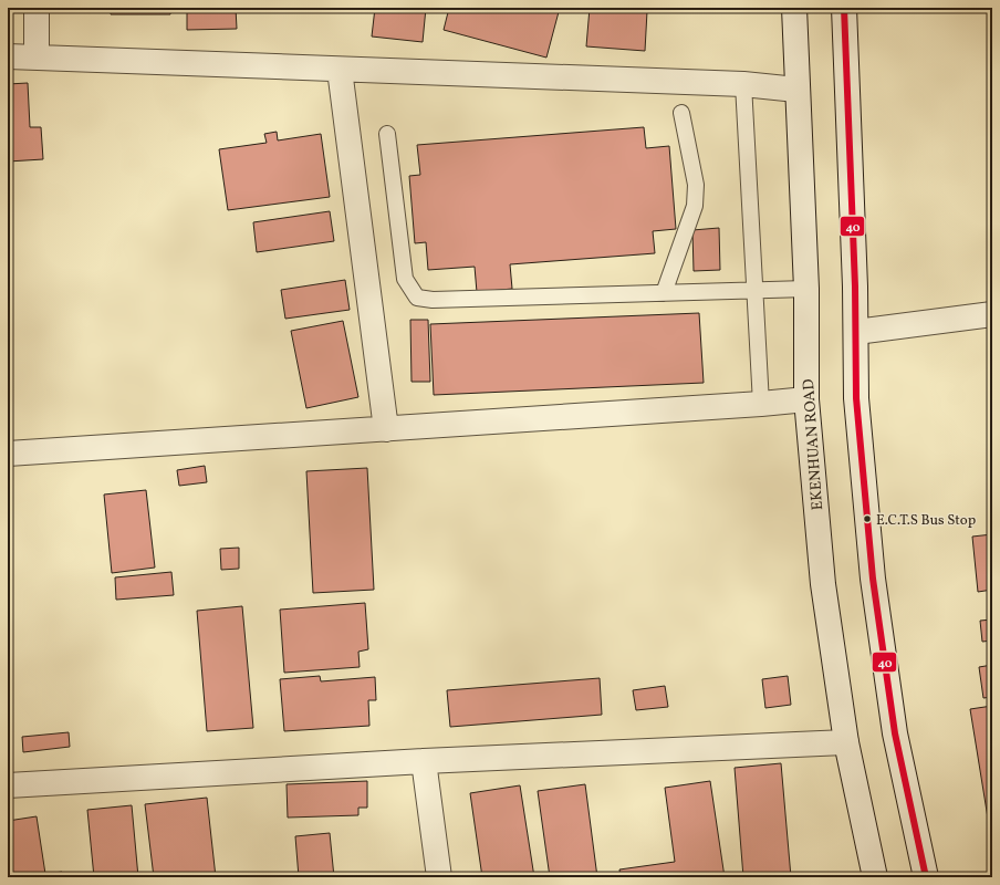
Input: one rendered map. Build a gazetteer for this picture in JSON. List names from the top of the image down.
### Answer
{
  "streets": {
    "street": ["EKENHUAN ROAD"]
  },
  "places": ["E.C.T.S Bus Stop"],
  "lines": ["transit line 40"]
}
